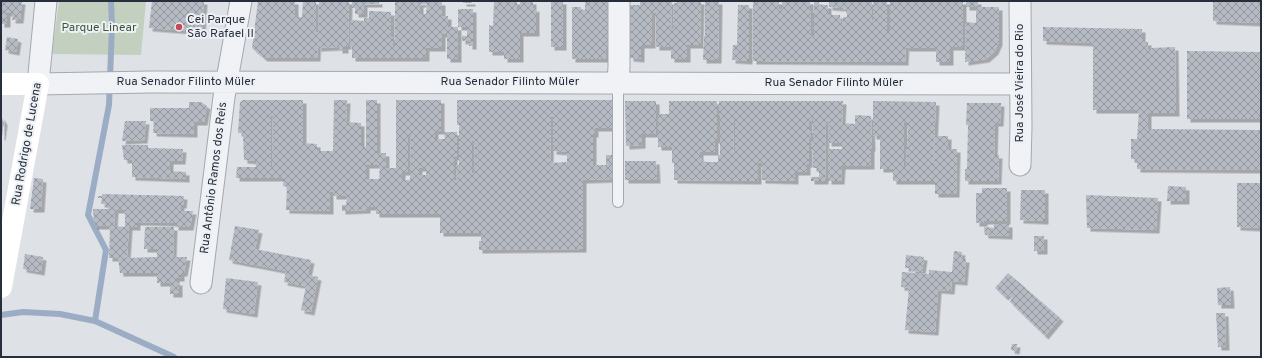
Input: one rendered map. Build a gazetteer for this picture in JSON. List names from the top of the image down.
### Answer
{
  "streets": {
    "street": [
      "Rua Senador Filinto Müler",
      "Rua José Vieira do Rio",
      "Rua Rodrigo de Lucena",
      "Rua Antônio Ramos dos Reis"
    ]
  },
  "crossings": [
    ["Rua Senador Filinto Müler", "Rua José Vieira do Rio"],
    ["Rua Senador Filinto Müler", "Rua Rodrigo de Lucena"],
    ["Rua Senador Filinto Müler", "Rua Antônio Ramos dos Reis"]
  ],
  "parks": ["Parque Linear"],
  "places": ["Cei Parque São Rafael II"]
}
